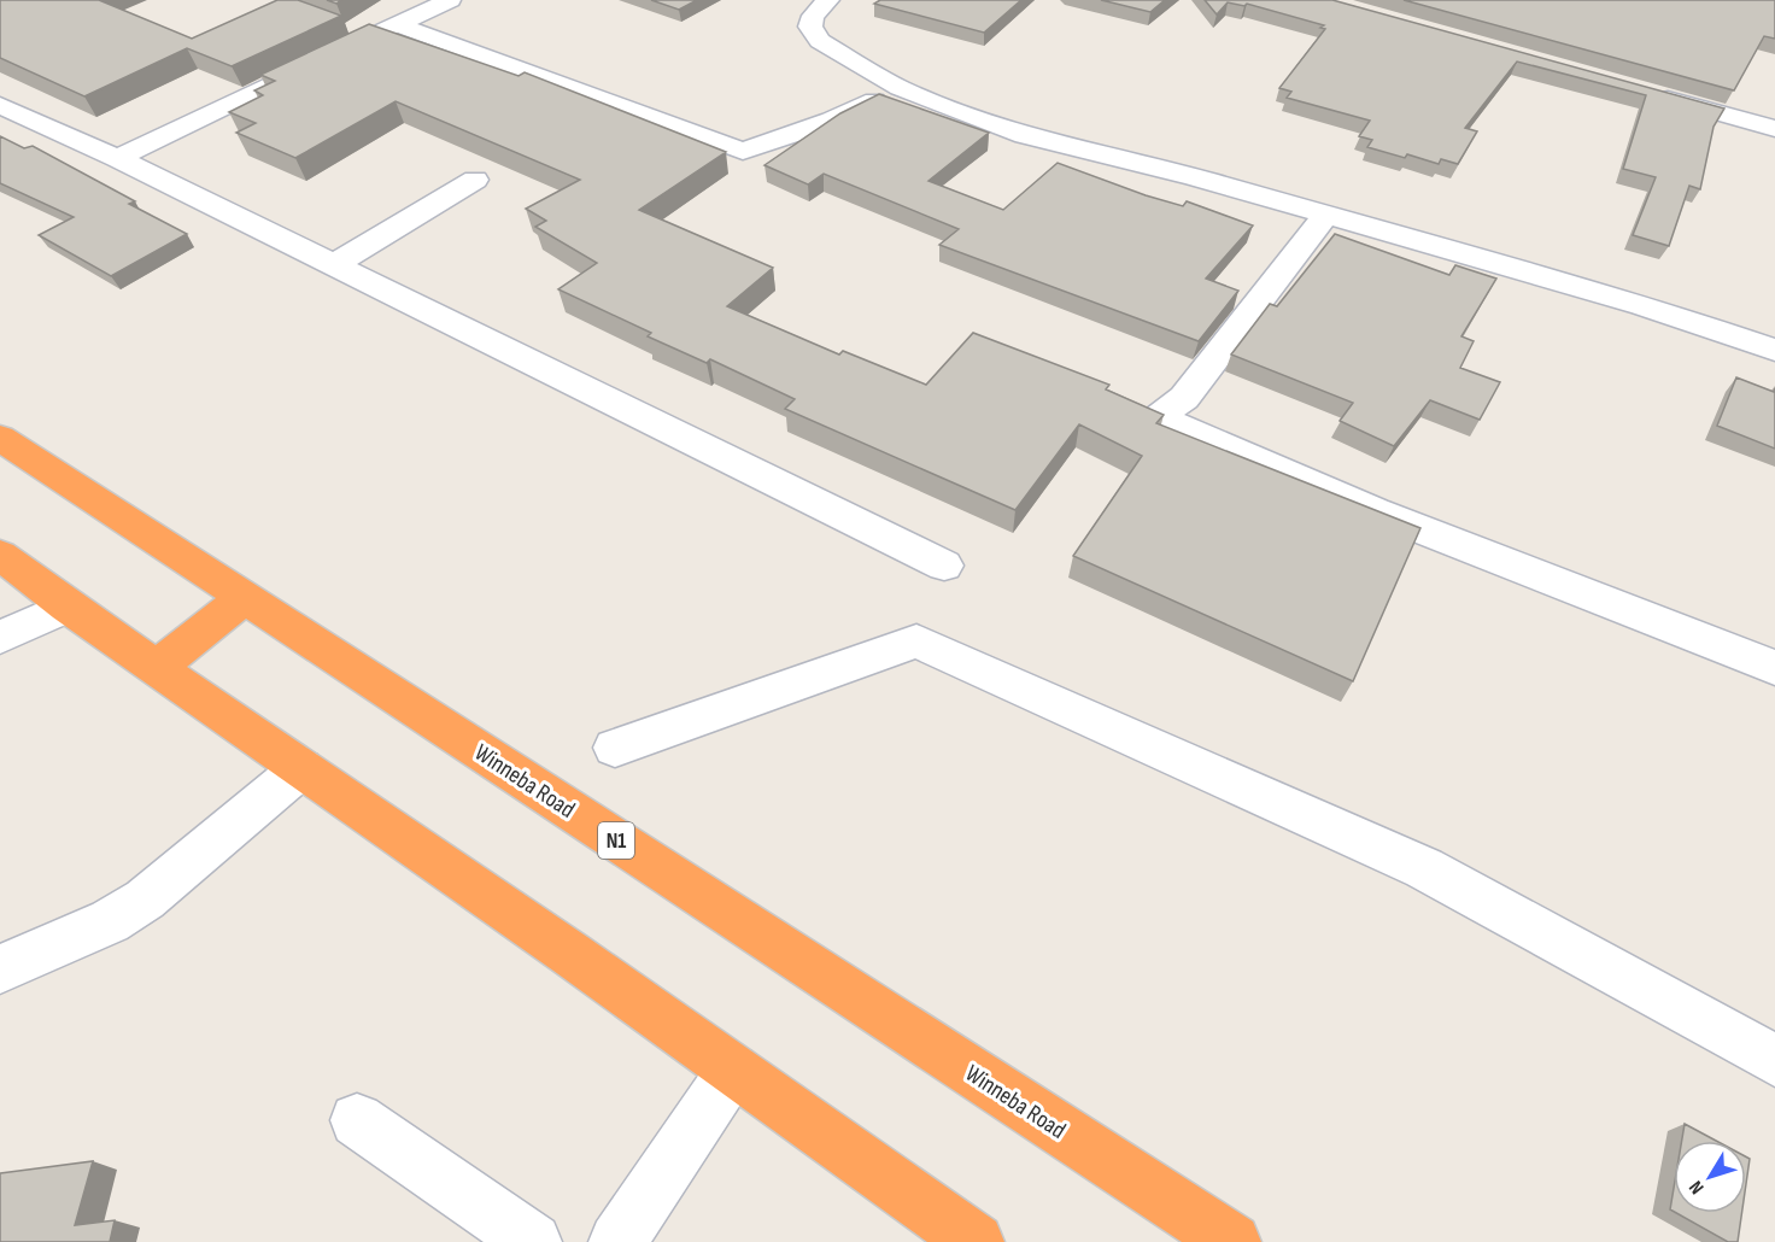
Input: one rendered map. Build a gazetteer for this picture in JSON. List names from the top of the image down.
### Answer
{
  "streets": {
    "highway": ["Winneba Road", "N1"]
  },
  "north": "bottom left"
}
